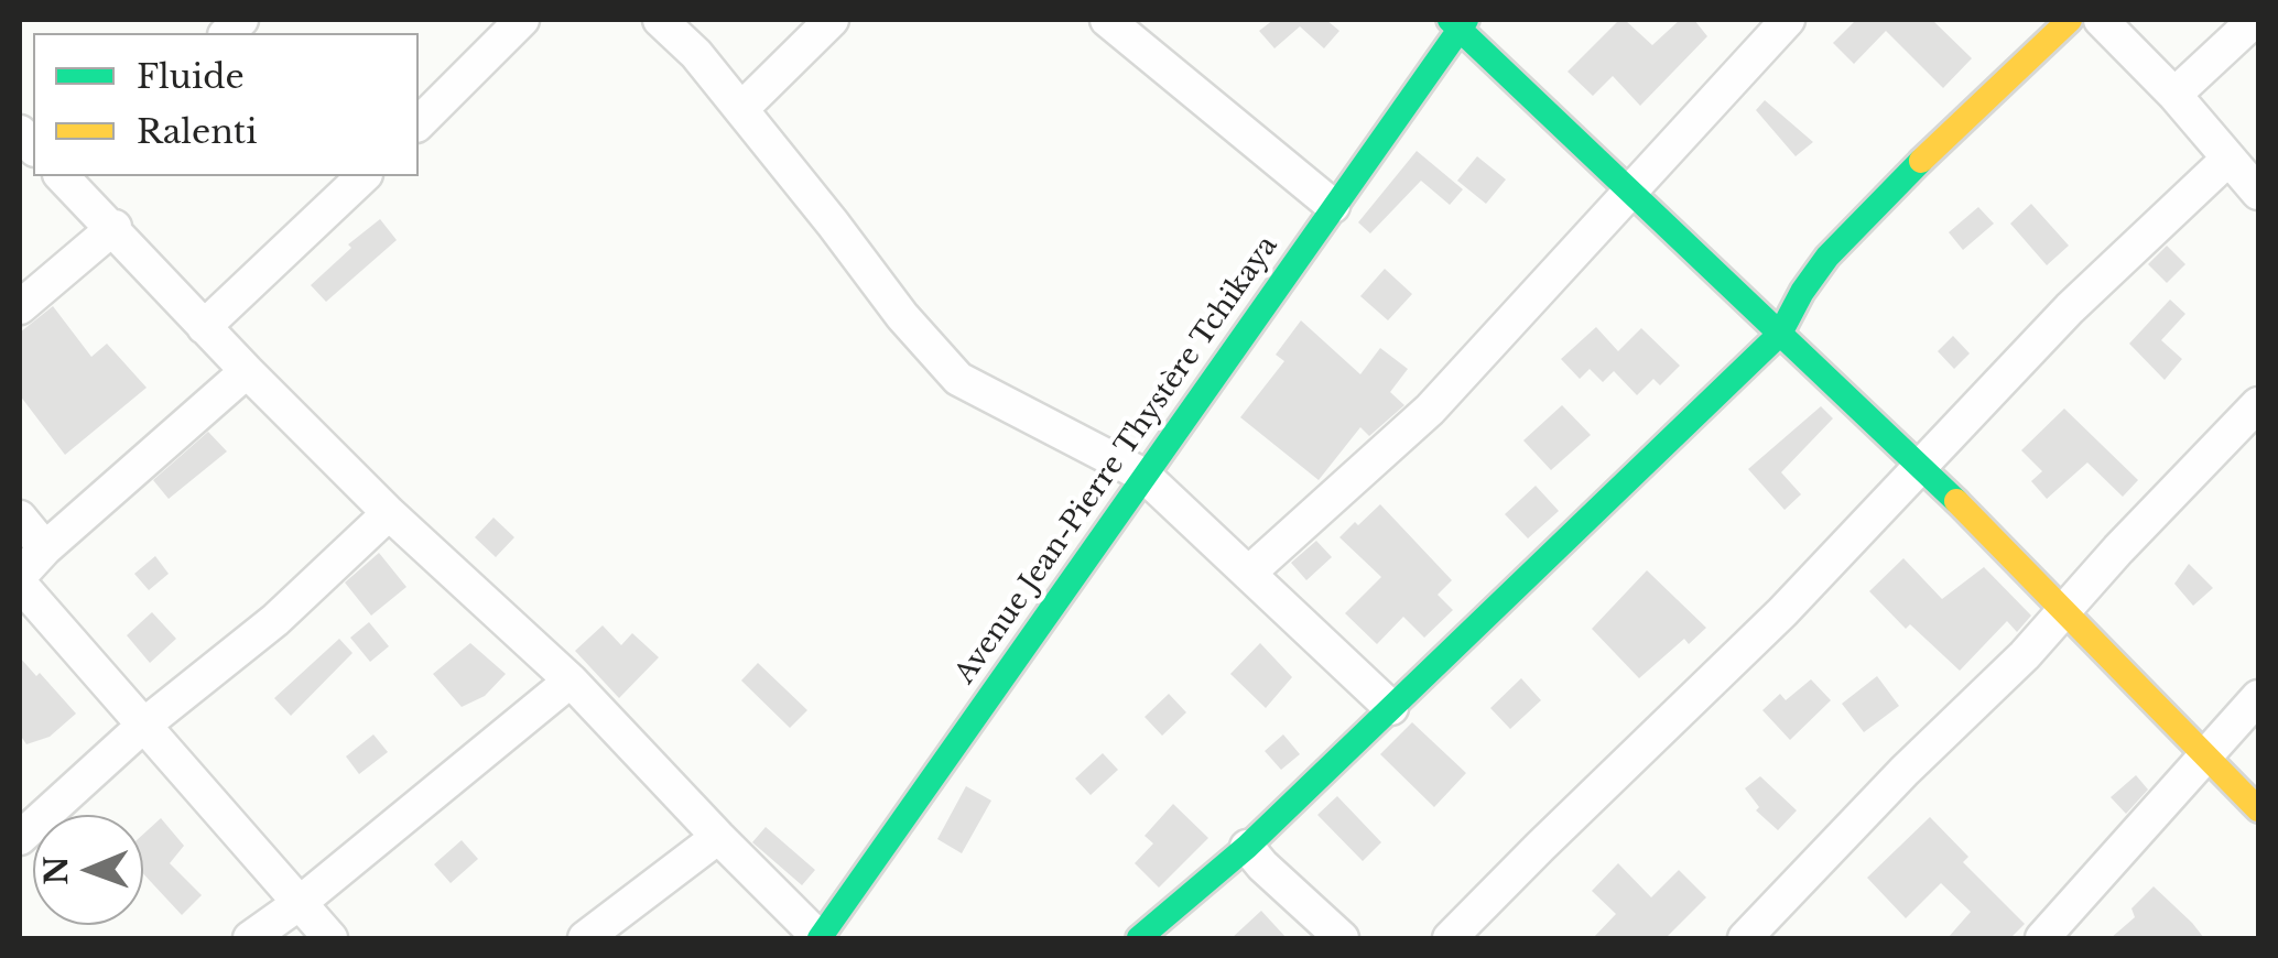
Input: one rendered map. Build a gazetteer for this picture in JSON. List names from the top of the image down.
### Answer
{
  "streets": {
    "street": ["Avenue Jean-Pierre Thystère Tchikaya"]
  },
  "legend": ["Fluide", "Ralenti"],
  "north": "left"
}
